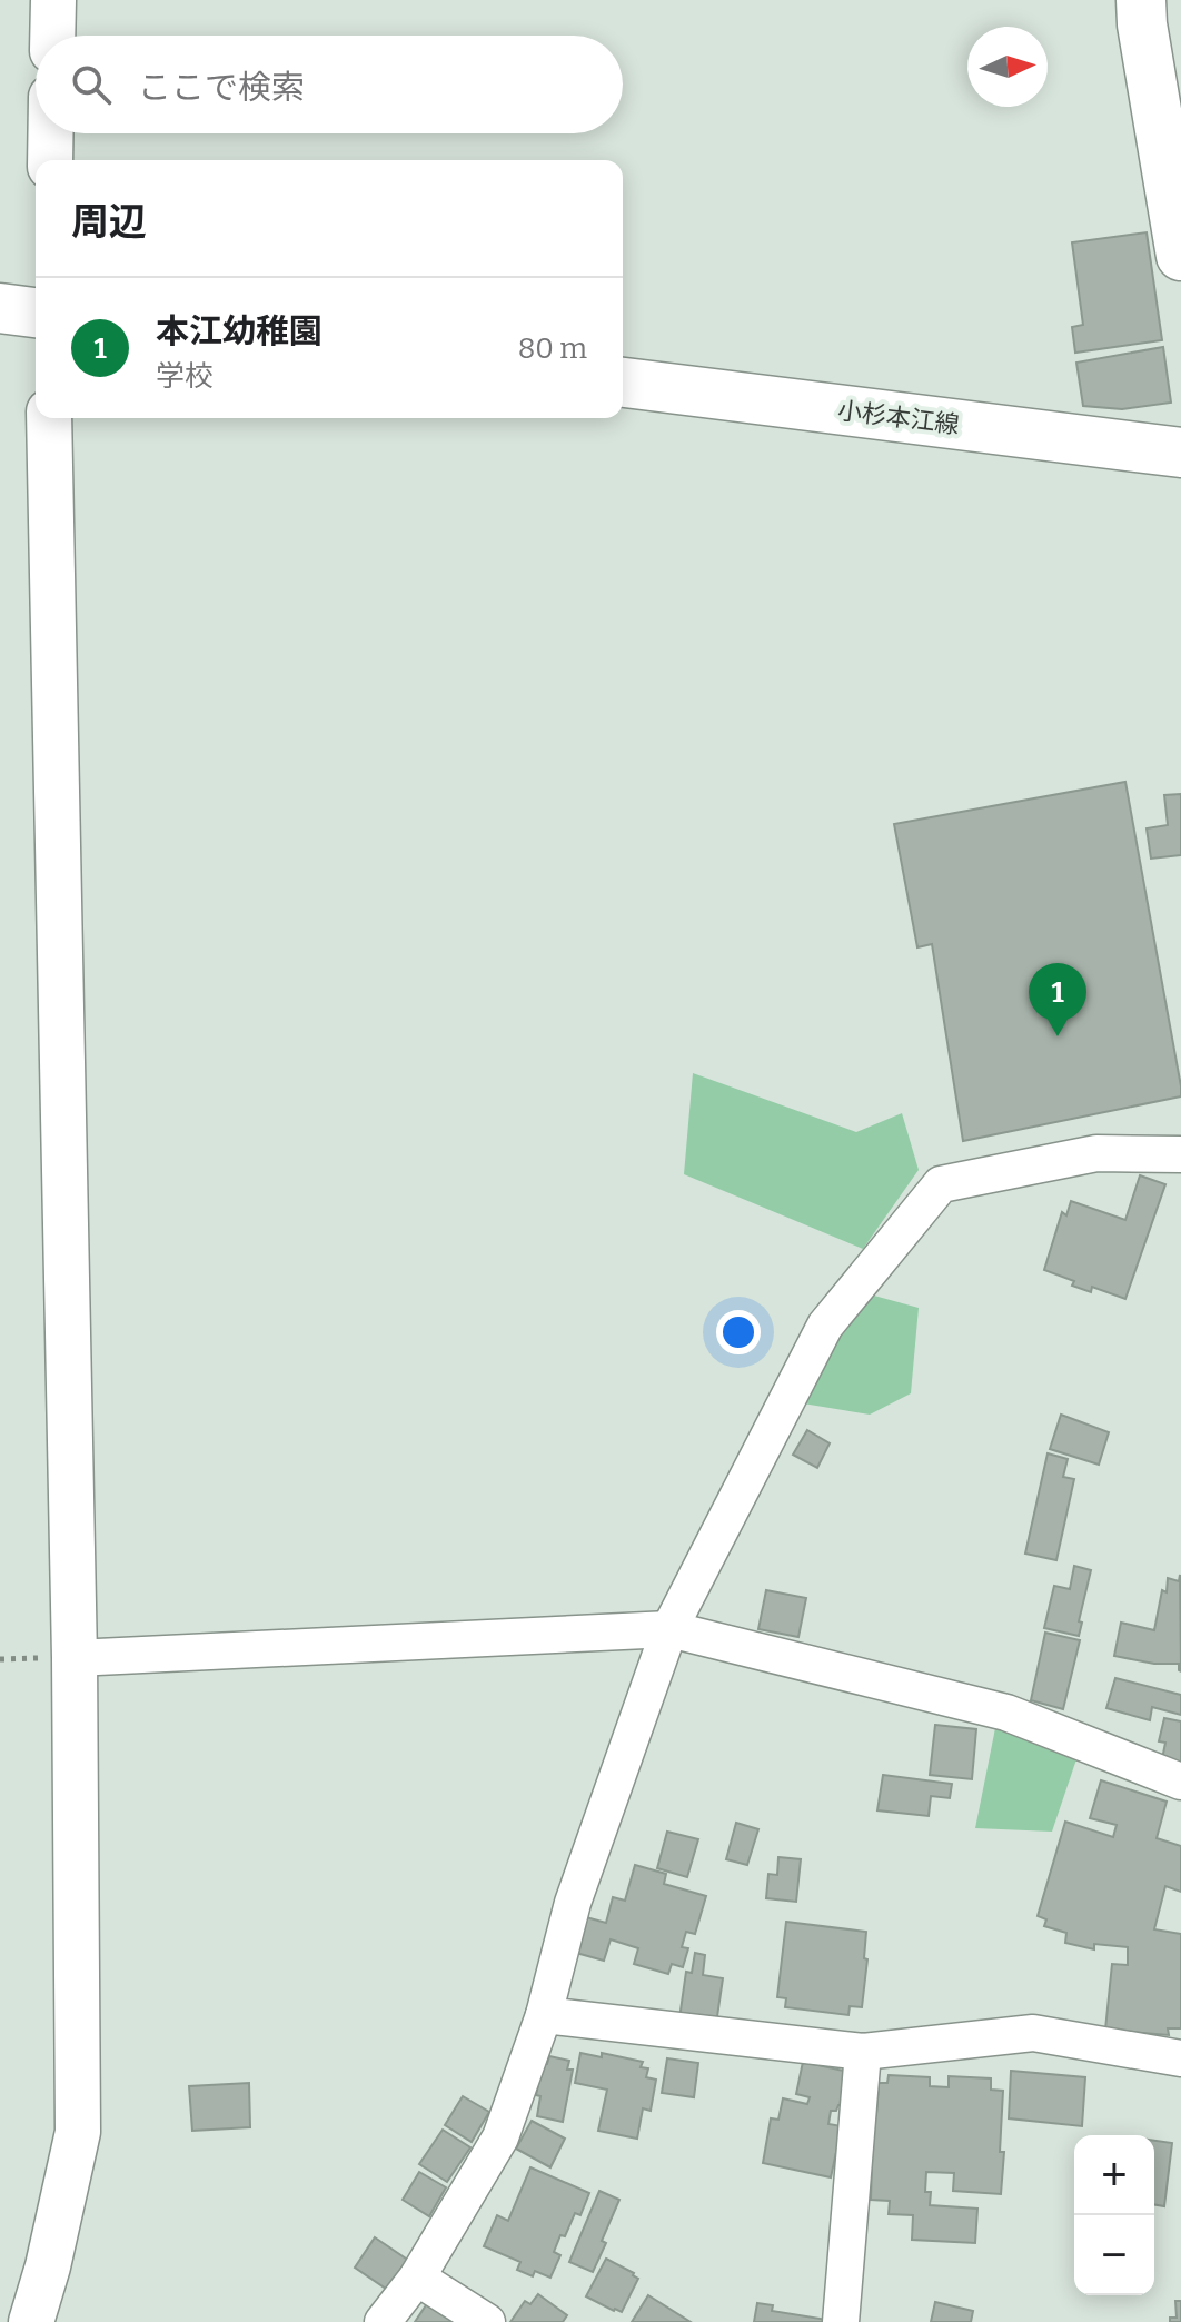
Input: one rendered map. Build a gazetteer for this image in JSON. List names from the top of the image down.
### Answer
{
  "streets": {
    "main road": ["小杉本江線"]
  },
  "north": "right",
  "page": {
    "search": "ここで検索",
    "heading": "周辺",
    "list": [
      {
        "mark": "1",
        "name": "本江幼稚園",
        "note": "学校",
        "value": "80 m"
      }
    ],
    "pins": "1",
    "map_buttons": ["+", "−"]
  }
}
